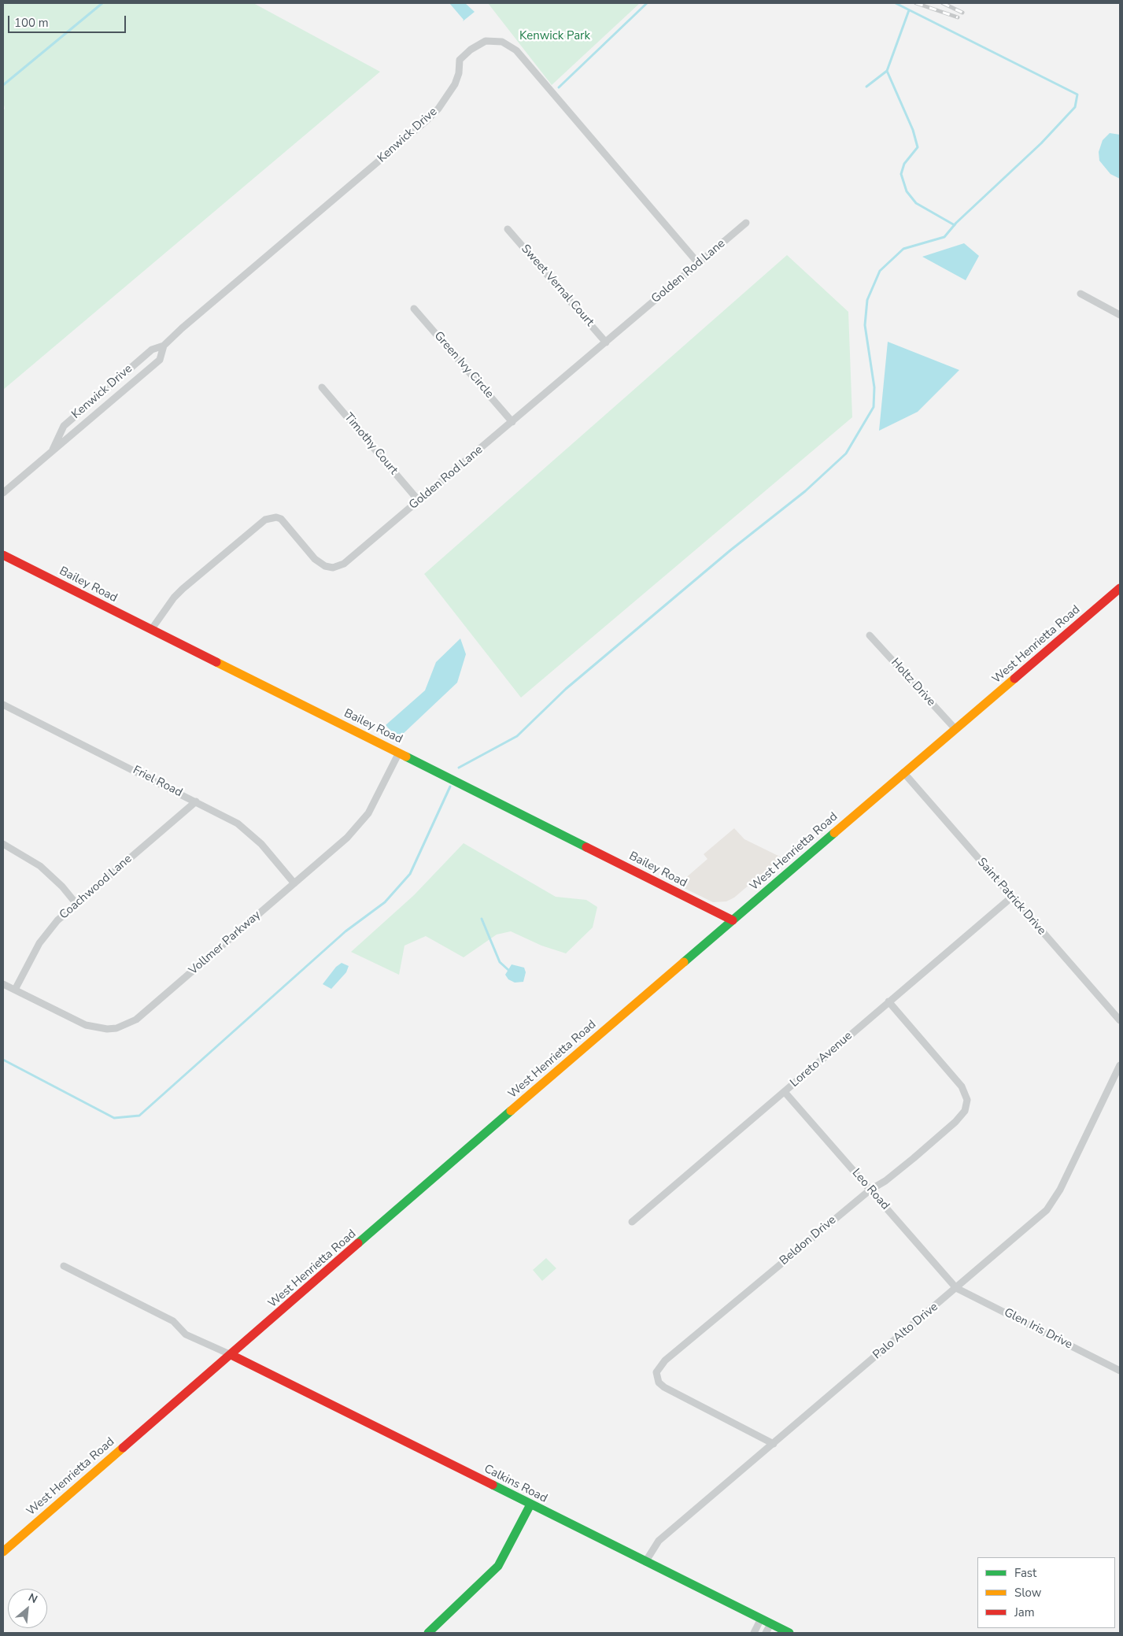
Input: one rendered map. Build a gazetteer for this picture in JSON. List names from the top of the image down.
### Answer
{
  "streets": {
    "main road": ["Bailey Road", "West Henrietta Road", "Calkins Road"],
    "street": [
      "Kenwick Drive",
      "Golden Rod Lane",
      "Sweet Vernal Court",
      "Green Ivy Circle",
      "Timothy Court",
      "Holtz Drive",
      "Friel Road",
      "Coachwood Lane",
      "Saint Patrick Drive",
      "Vollmer Parkway",
      "Loreto Avenue",
      "Leo Road",
      "Beldon Drive",
      "Glen Iris Drive",
      "Palo Alto Drive"
    ]
  },
  "crossings": [
    ["Kenwick Drive", "Golden Rod Lane"],
    ["Golden Rod Lane", "Sweet Vernal Court"],
    ["Golden Rod Lane", "Green Ivy Circle"],
    ["Golden Rod Lane", "Timothy Court"],
    ["Golden Rod Lane", "Bailey Road"],
    ["Bailey Road", "West Henrietta Road"],
    ["Bailey Road", "Vollmer Parkway"],
    ["West Henrietta Road", "Holtz Drive"],
    ["West Henrietta Road", "Saint Patrick Drive"],
    ["West Henrietta Road", "Calkins Road"],
    ["Friel Road", "Coachwood Lane"],
    ["Friel Road", "Vollmer Parkway"],
    ["Coachwood Lane", "Vollmer Parkway"],
    ["Saint Patrick Drive", "Loreto Avenue"],
    ["Loreto Avenue", "Leo Road"],
    ["Loreto Avenue", "Beldon Drive"],
    ["Leo Road", "Beldon Drive"],
    ["Leo Road", "Glen Iris Drive"],
    ["Leo Road", "Palo Alto Drive"],
    ["Beldon Drive", "Palo Alto Drive"],
    ["Glen Iris Drive", "Palo Alto Drive"],
    ["Palo Alto Drive", "Calkins Road"]
  ],
  "parks": ["Kenwick Park"],
  "legend": ["Fast", "Slow", "Jam"],
  "scale_bar": "100 m",
  "north": "top right"
}
